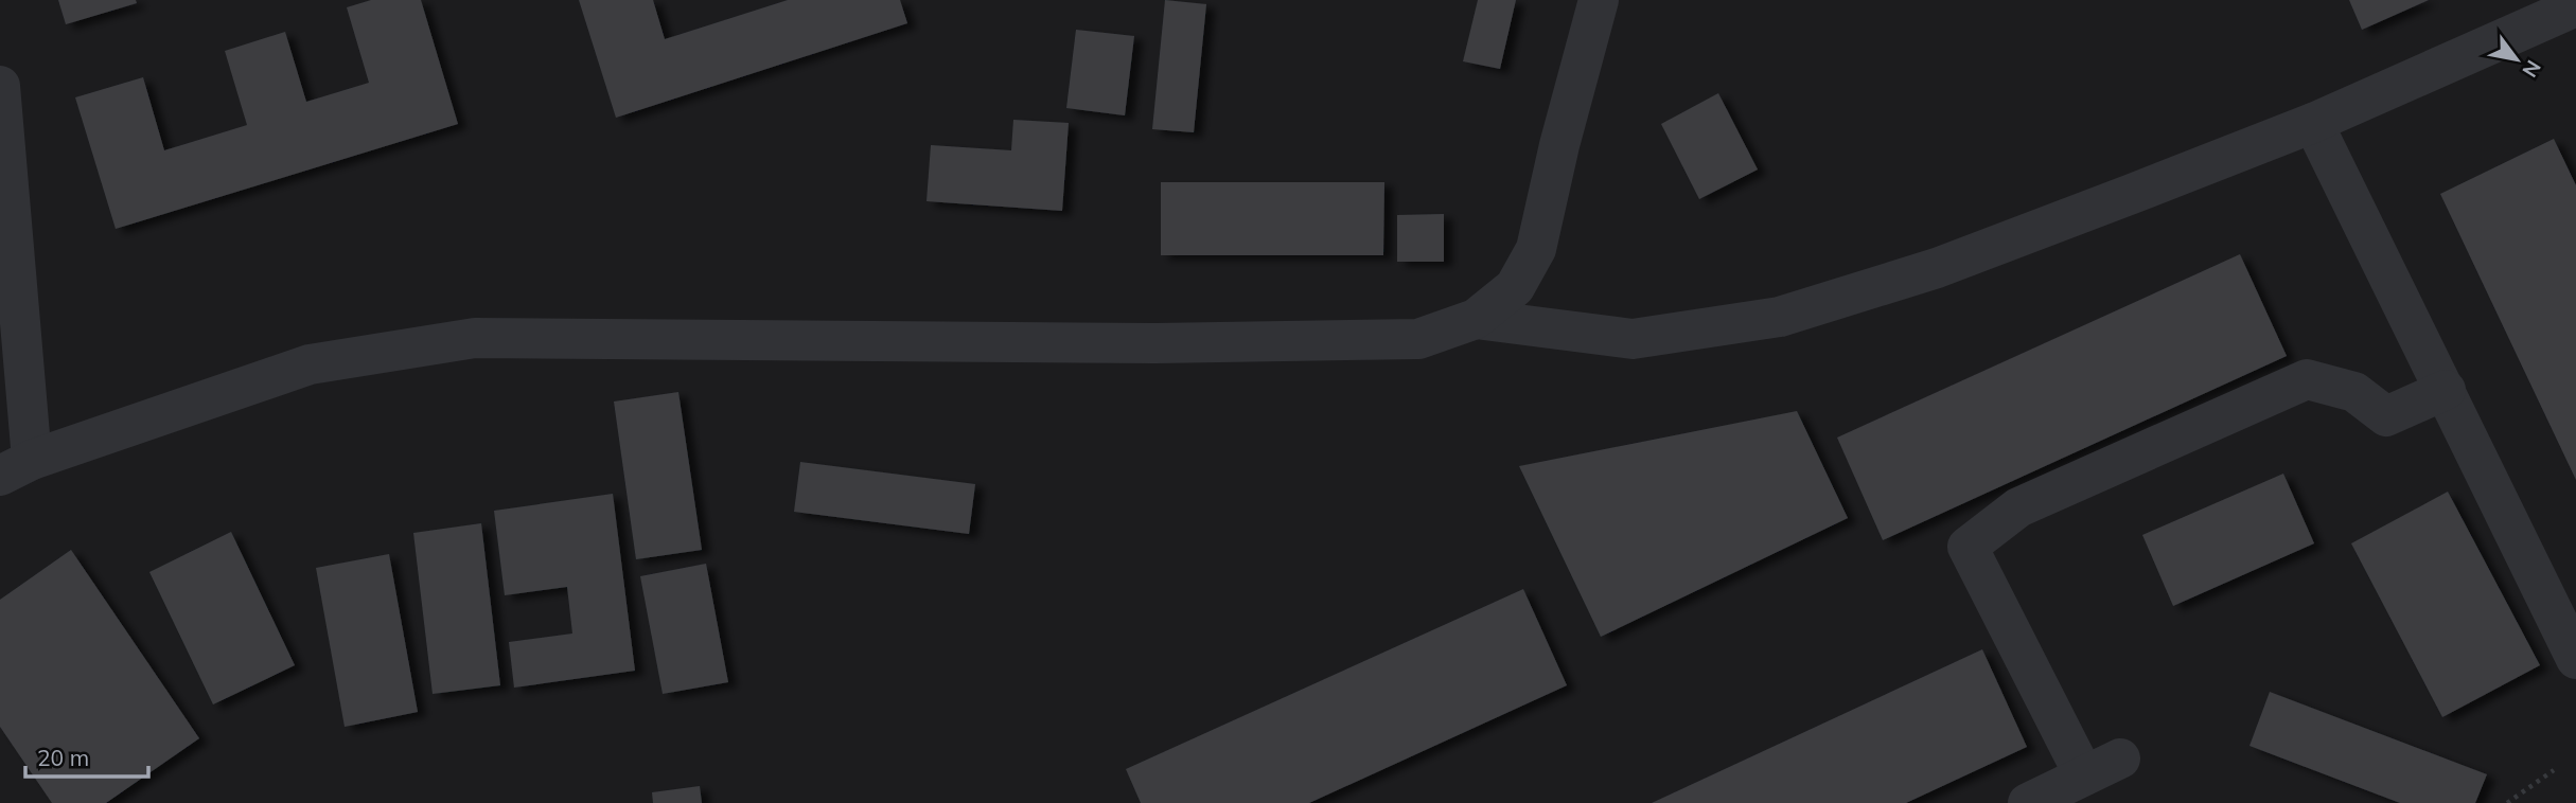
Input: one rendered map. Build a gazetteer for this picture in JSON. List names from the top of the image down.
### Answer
{
  "scale_bar": "20 m",
  "north": "bottom right"
}
